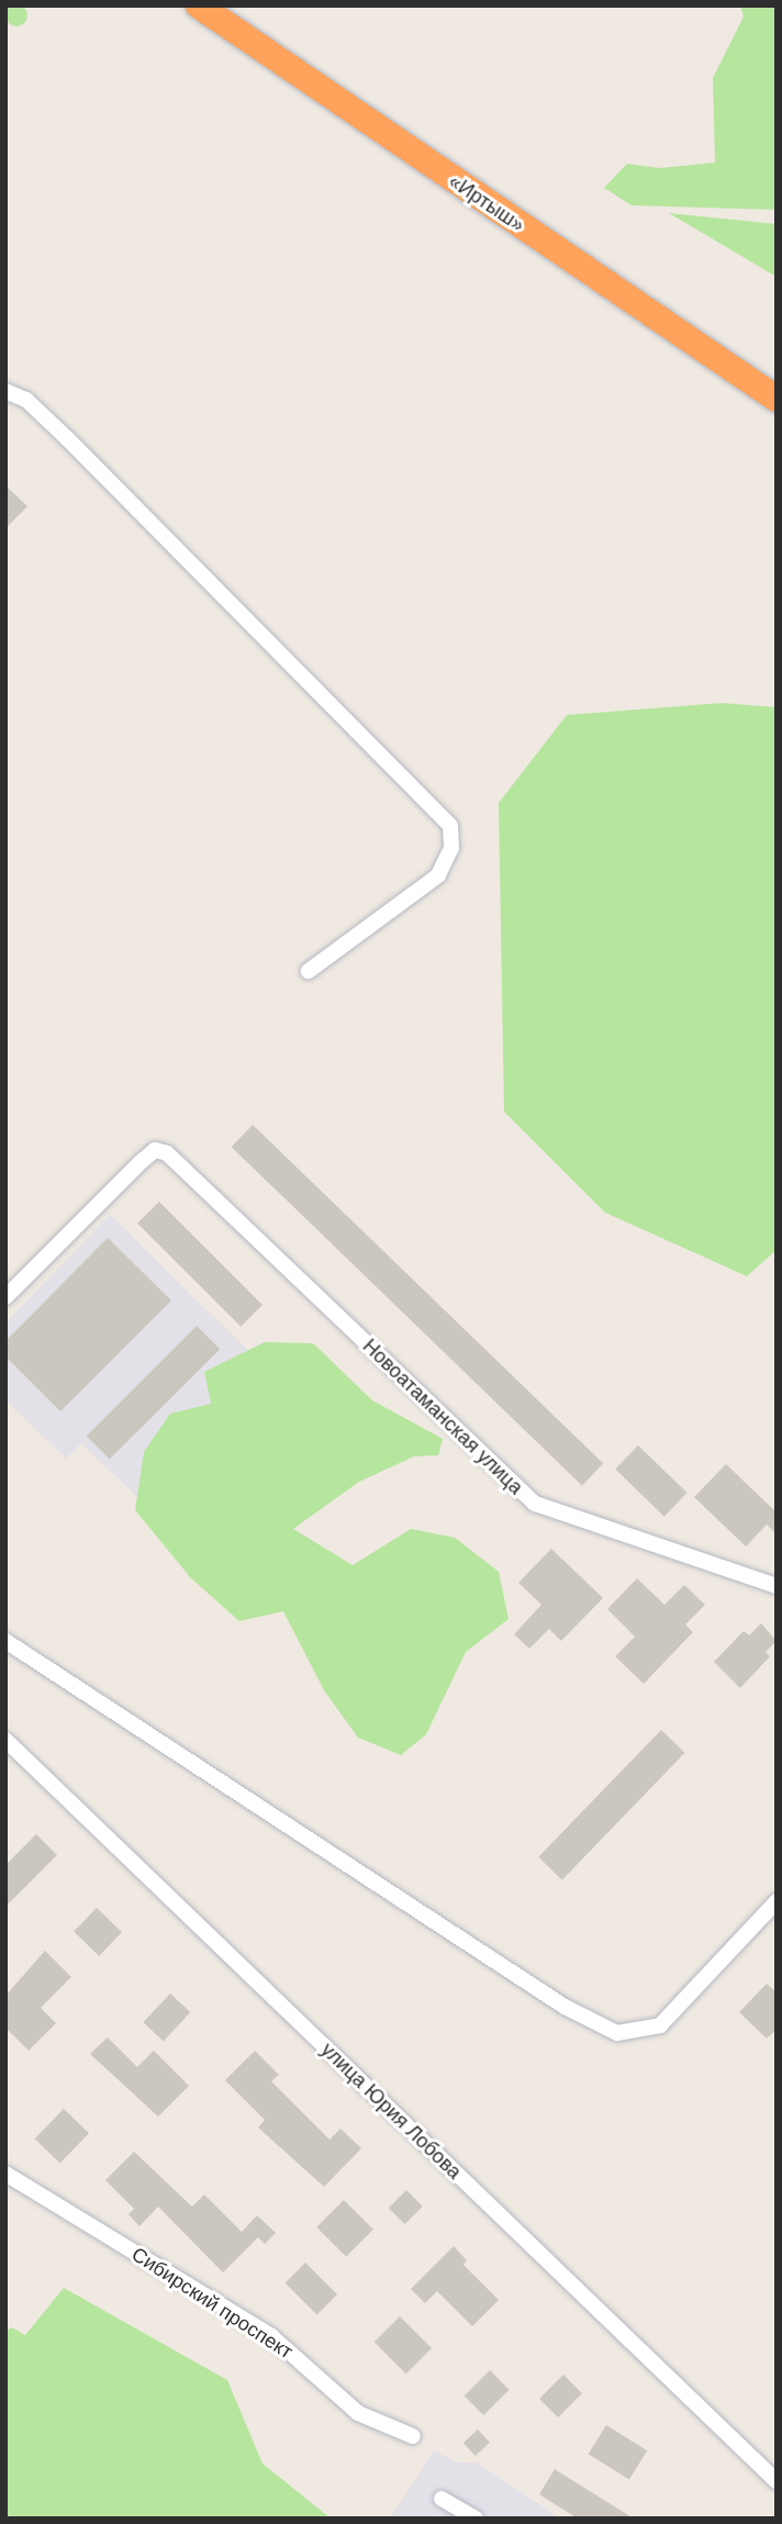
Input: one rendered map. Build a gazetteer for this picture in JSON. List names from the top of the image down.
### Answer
{
  "streets": {
    "highway": ["«Иртыш»"],
    "street": ["Новоатаманская улица", "улица Юрия Лобова", "Сибирский проспект"]
  }
}
